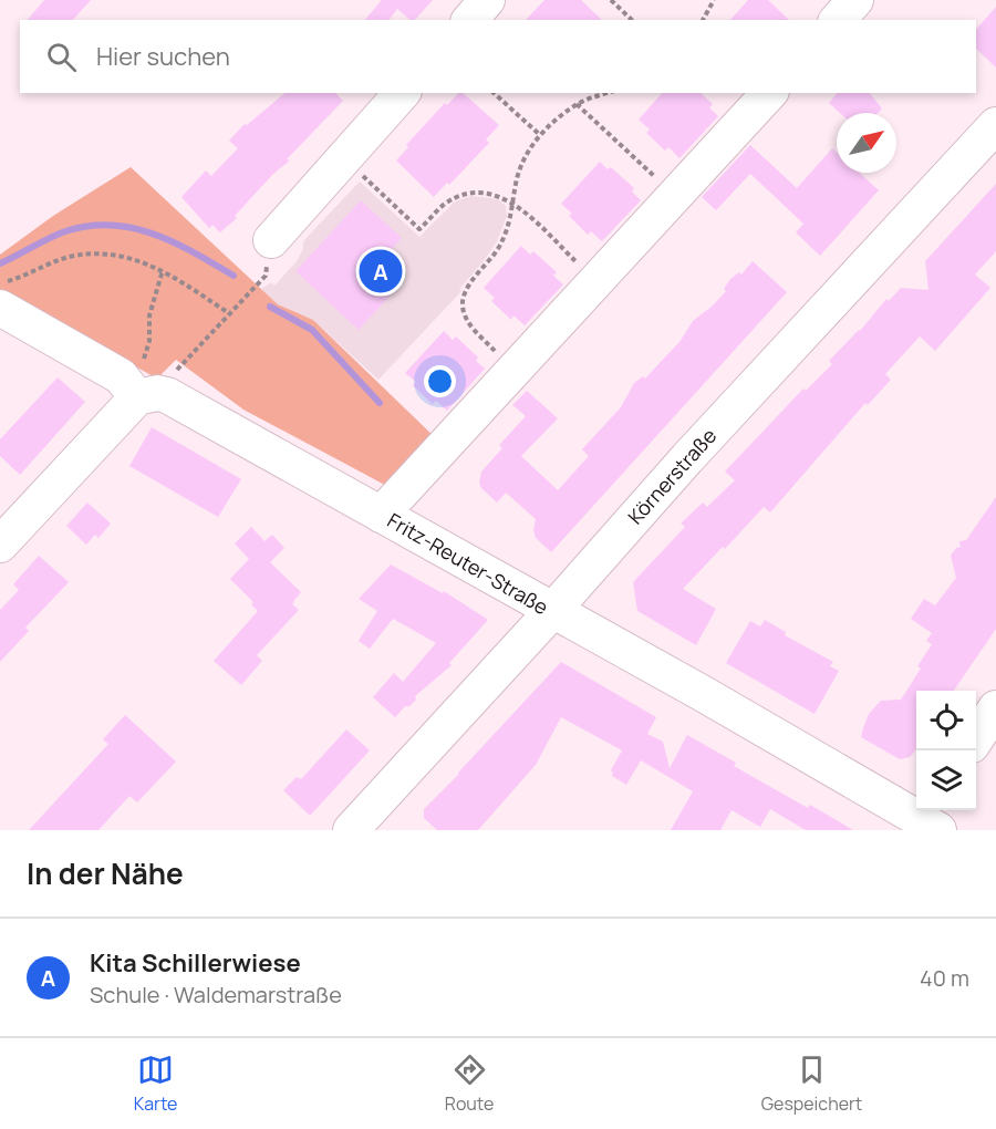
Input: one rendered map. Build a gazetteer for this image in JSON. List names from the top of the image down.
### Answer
{
  "streets": {
    "street": ["Körnerstraße", "Fritz-Reuter-Straße"]
  },
  "crossings": [
    ["Körnerstraße", "Fritz-Reuter-Straße"]
  ],
  "north": "top right",
  "page": {
    "search": "Hier suchen",
    "pins": "A",
    "heading": "In der Nähe",
    "list": [
      {
        "mark": "A",
        "name": "Kita Schillerwiese",
        "note": "Schule · Waldemarstraße",
        "value": "40 m"
      }
    ],
    "nav": ["Karte", "Route", "Gespeichert"]
  }
}
